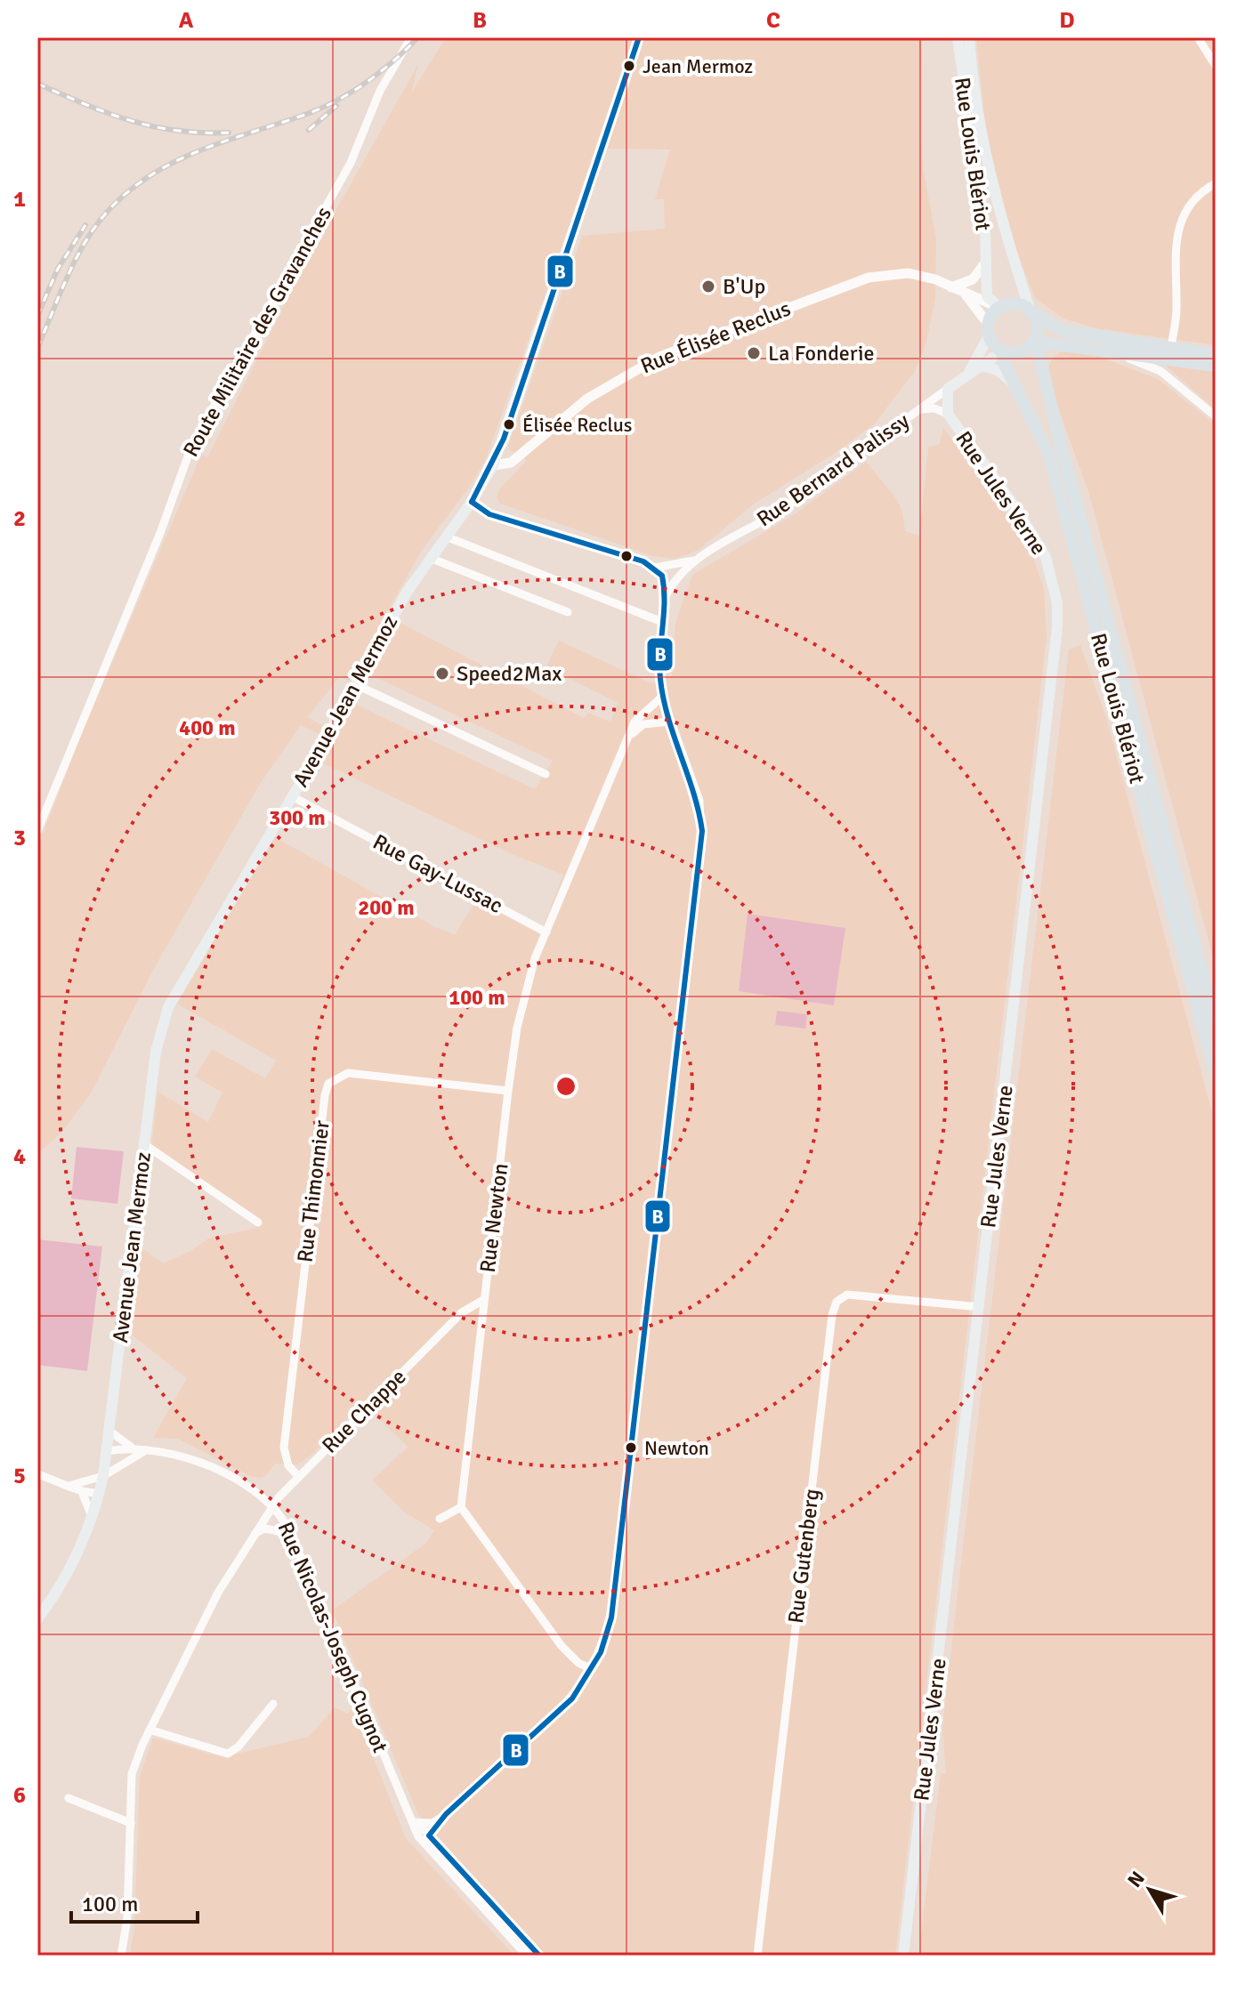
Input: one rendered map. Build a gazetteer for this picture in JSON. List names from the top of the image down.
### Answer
{
  "streets": {
    "main road": [
      "Rue Louis Blériot",
      "Rue Bernard Palissy",
      "Rue Jules Verne",
      "Avenue Jean Mermoz"
    ],
    "street": [
      "Route Militaire des Gravanches",
      "Rue Élisée Reclus",
      "Rue Gay-Lussac",
      "Rue Thimonnier",
      "Rue Newton",
      "Rue Chappe",
      "Rue Gutenberg",
      "Rue Nicolas-Joseph Cugnot"
    ]
  },
  "crossings": [
    ["Rue Louis Blériot", "Rue Élisée Reclus"],
    ["Rue Louis Blériot", "Rue Bernard Palissy"],
    ["Rue Élisée Reclus", "Rue Bernard Palissy"],
    ["Rue Élisée Reclus", "Avenue Jean Mermoz"],
    ["Rue Bernard Palissy", "Rue Jules Verne"],
    ["Rue Bernard Palissy", "Avenue Jean Mermoz"],
    ["Rue Jules Verne", "Rue Gutenberg"],
    ["Avenue Jean Mermoz", "Rue Gay-Lussac"],
    ["Avenue Jean Mermoz", "Rue Nicolas-Joseph Cugnot"],
    ["Rue Gay-Lussac", "Rue Newton"],
    ["Rue Thimonnier", "Rue Newton"],
    ["Rue Thimonnier", "Rue Chappe"],
    ["Rue Newton", "Rue Chappe"],
    ["Rue Chappe", "Rue Nicolas-Joseph Cugnot"]
  ],
  "places": [
    "Jean Mermoz",
    "B'Up",
    "La Fonderie",
    "Élisée Reclus",
    "Speed2Max",
    "Newton"
  ],
  "lines": ["transit line B"],
  "scale_bar": "100 m",
  "north": "top left",
  "grid": {
    "columns": [
      "A",
      "B",
      "C",
      "D"
    ],
    "rows": [
      "1",
      "2",
      "3",
      "4",
      "5",
      "6"
    ]
  },
  "rings": [
    "400 m",
    "300 m",
    "200 m",
    "100 m"
  ]
}
